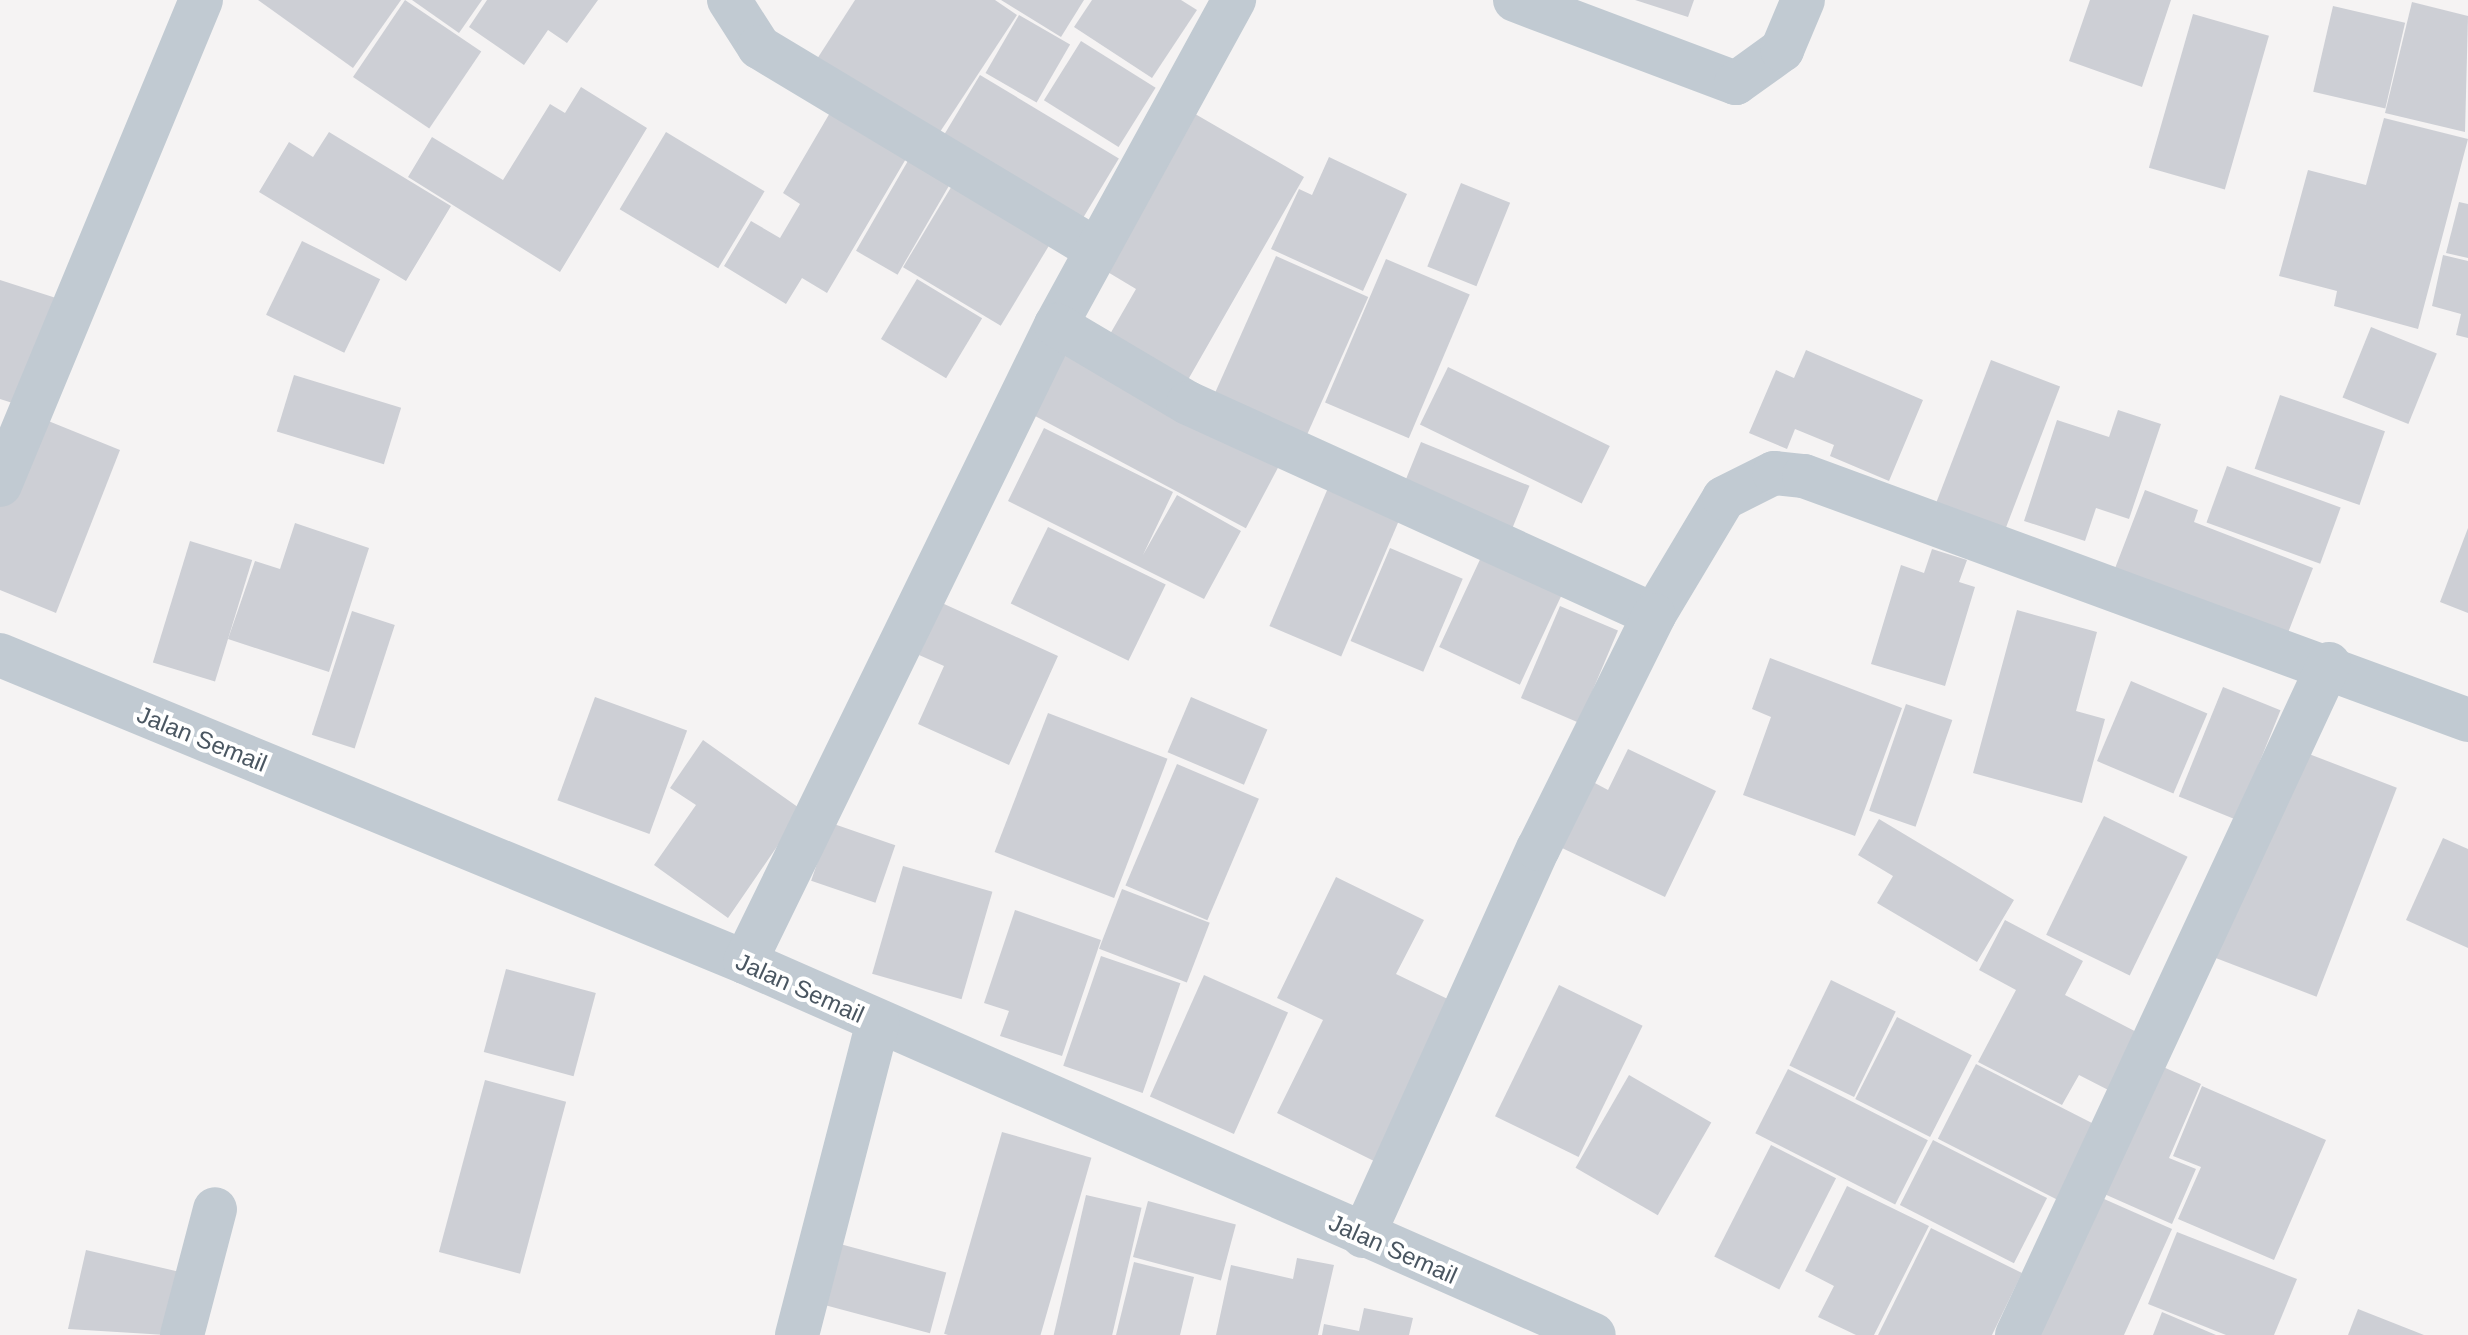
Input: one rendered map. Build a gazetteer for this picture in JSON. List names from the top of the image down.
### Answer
{
  "streets": {
    "street": ["Jalan Semail"]
  }
}
